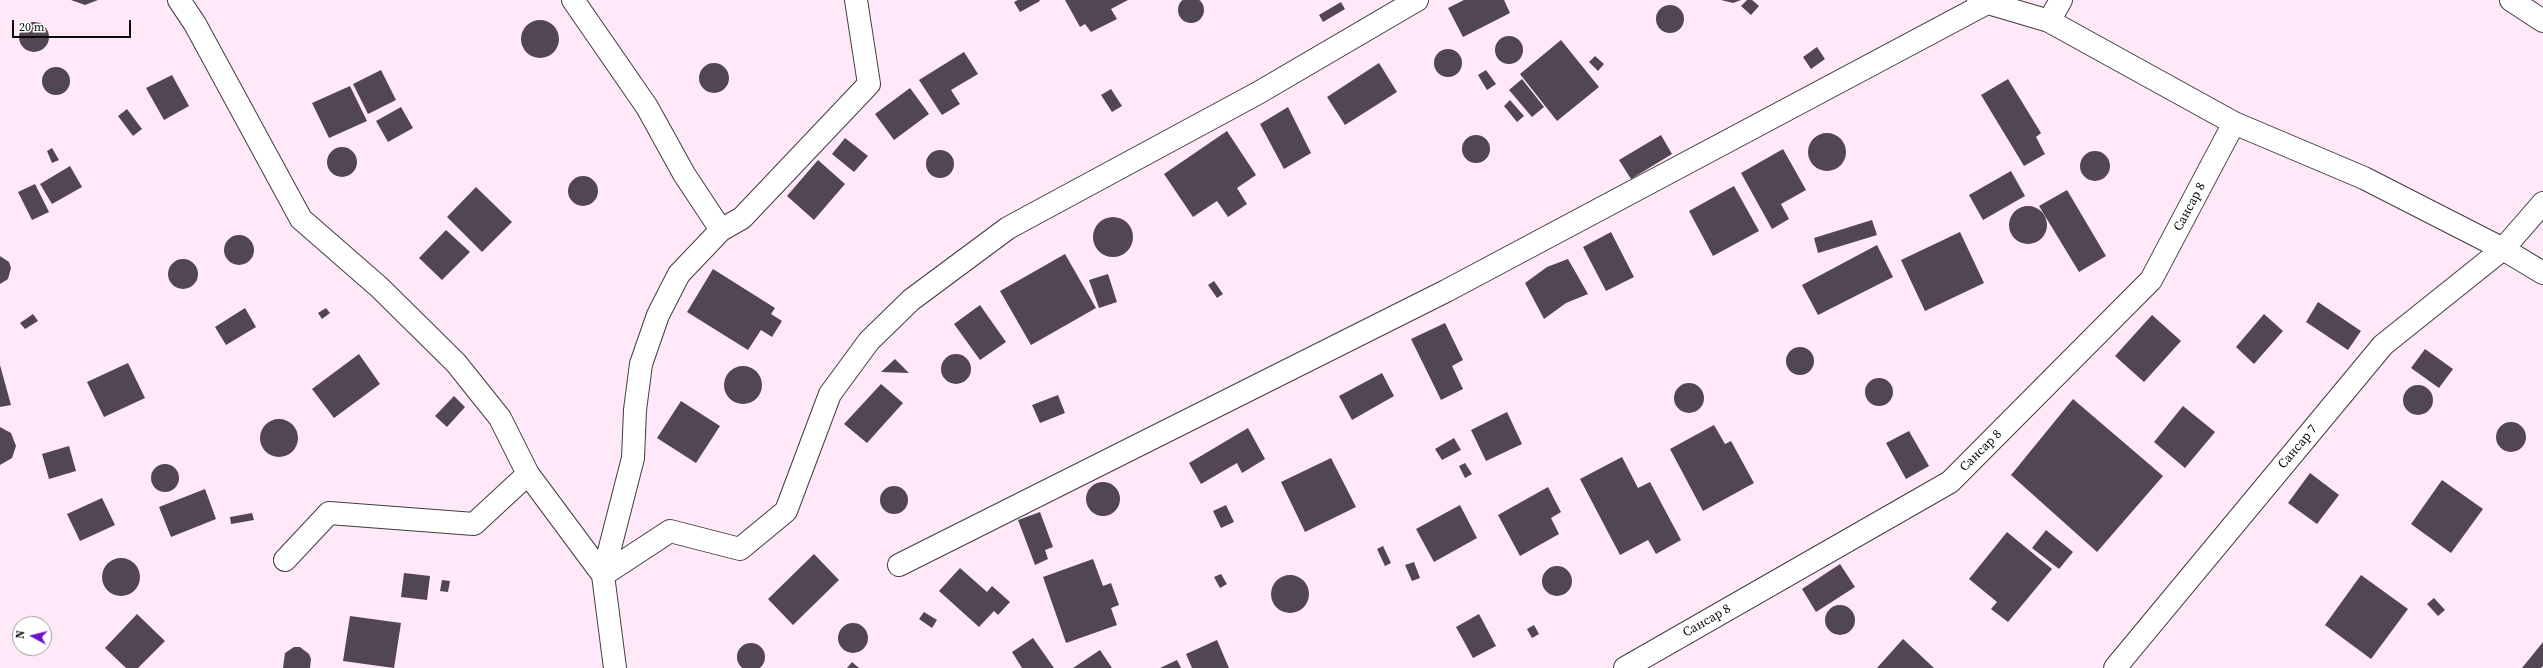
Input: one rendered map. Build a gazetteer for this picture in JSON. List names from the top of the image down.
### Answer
{
  "streets": {
    "street": ["Сансар 8", "Сансар 7"]
  },
  "scale_bar": "20 m",
  "north": "left"
}
